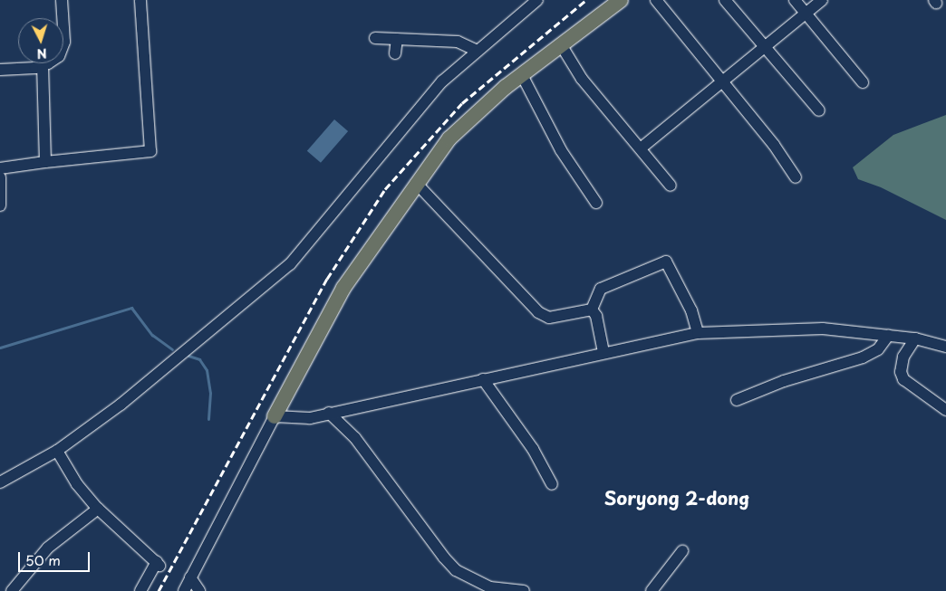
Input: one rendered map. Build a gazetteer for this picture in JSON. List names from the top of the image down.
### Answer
{
  "districts": ["Soryong 2-dong"],
  "scale_bar": "50 m",
  "north": "bottom"
}
